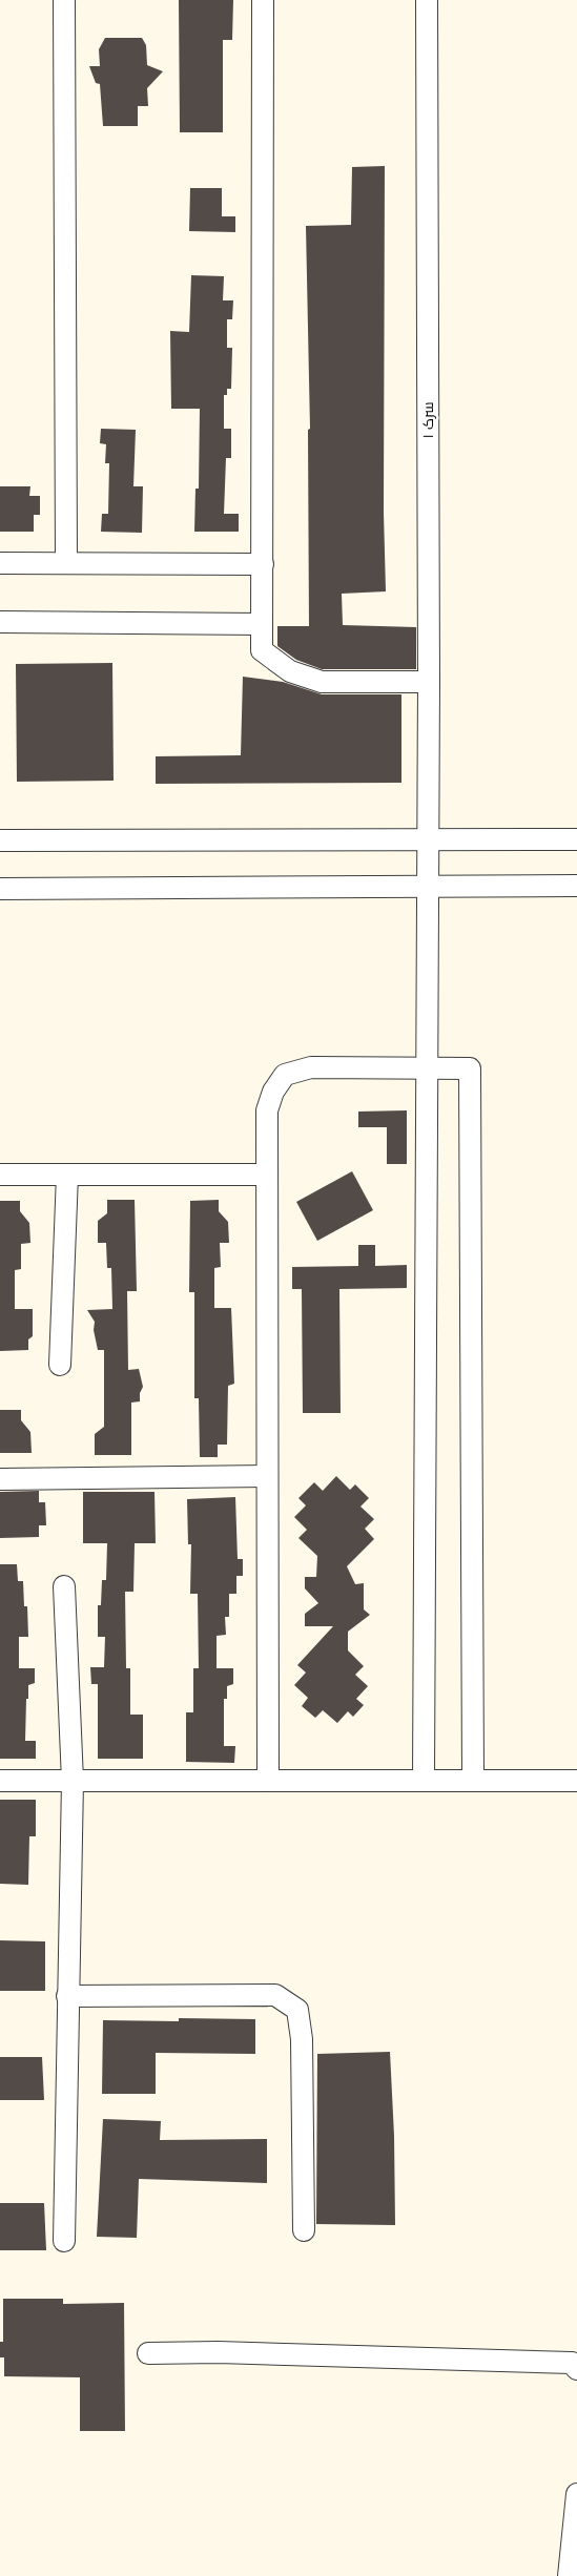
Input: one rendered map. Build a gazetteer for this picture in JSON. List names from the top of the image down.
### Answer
{
  "streets": {
    "street": ["سرک ۱"]
  }
}
